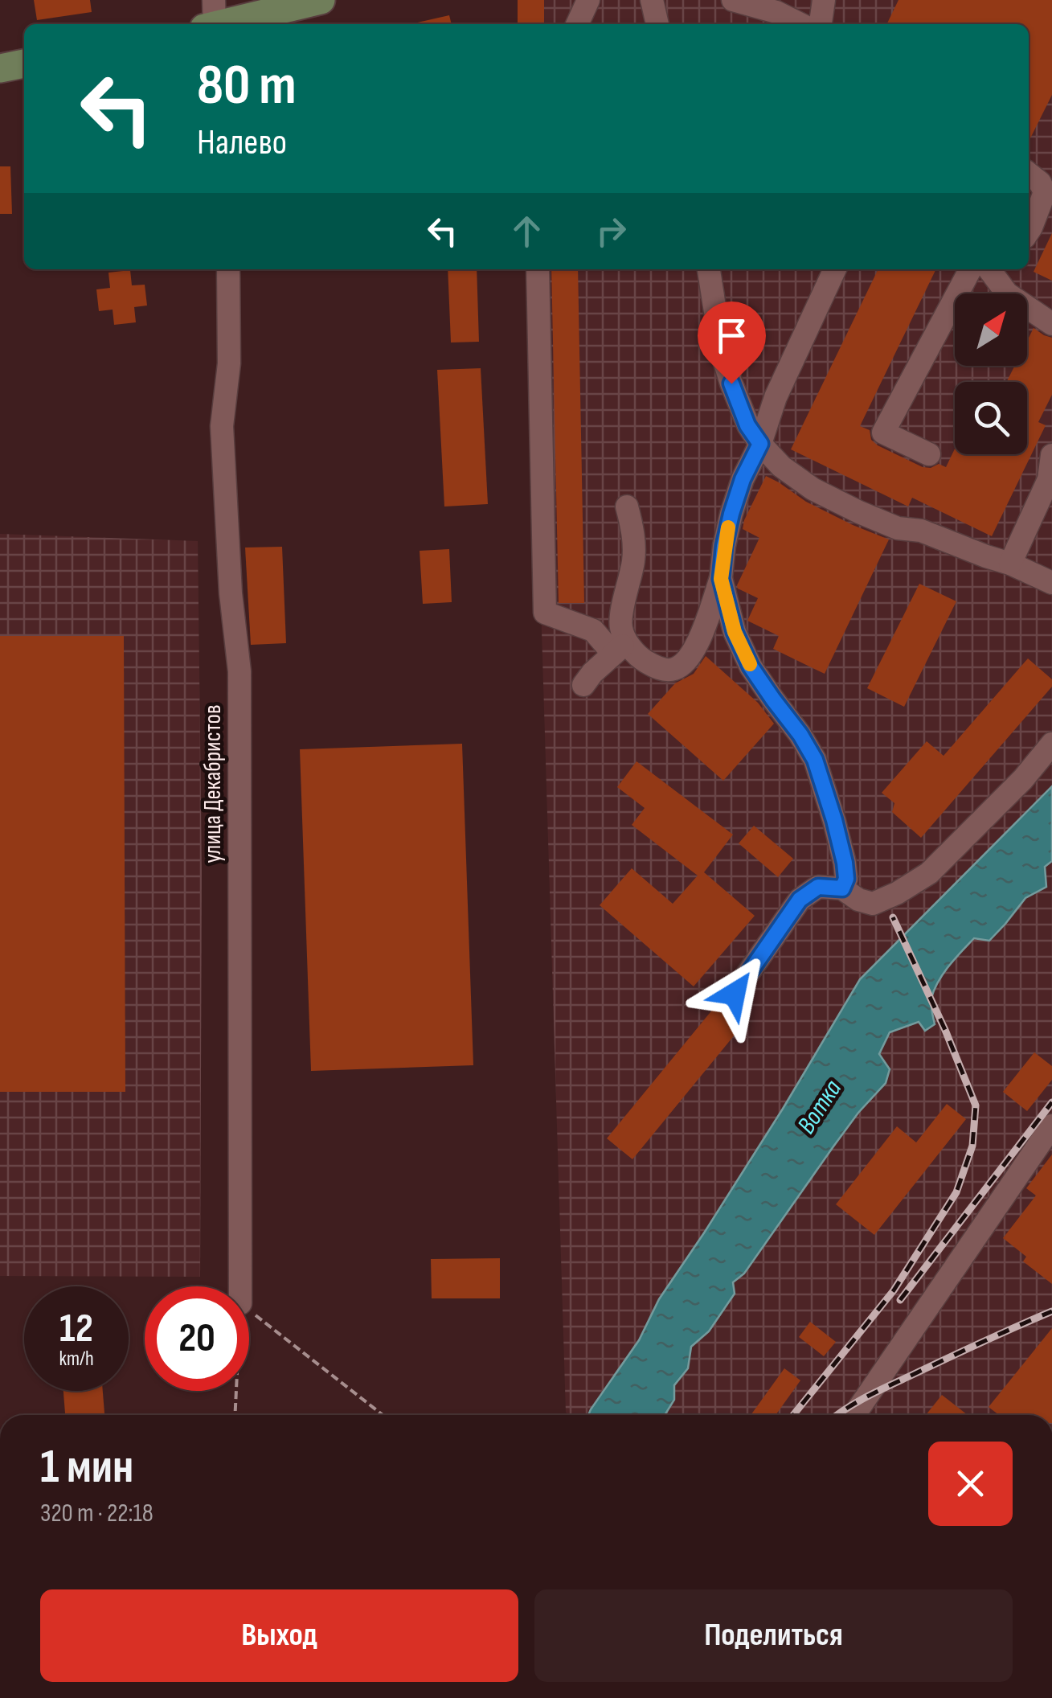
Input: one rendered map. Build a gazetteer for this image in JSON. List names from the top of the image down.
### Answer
{
  "streets": {
    "street": ["улица Декабристов"]
  },
  "water": ["Вотка"],
  "north": "top right",
  "page": {
    "turn": ["80 m", "Налево"],
    "speed": "12 km/h",
    "limit": "20",
    "heading": ["1 мин", "320 m · 22:18"],
    "buttons": ["Выход", "Поделиться"]
  }
}
